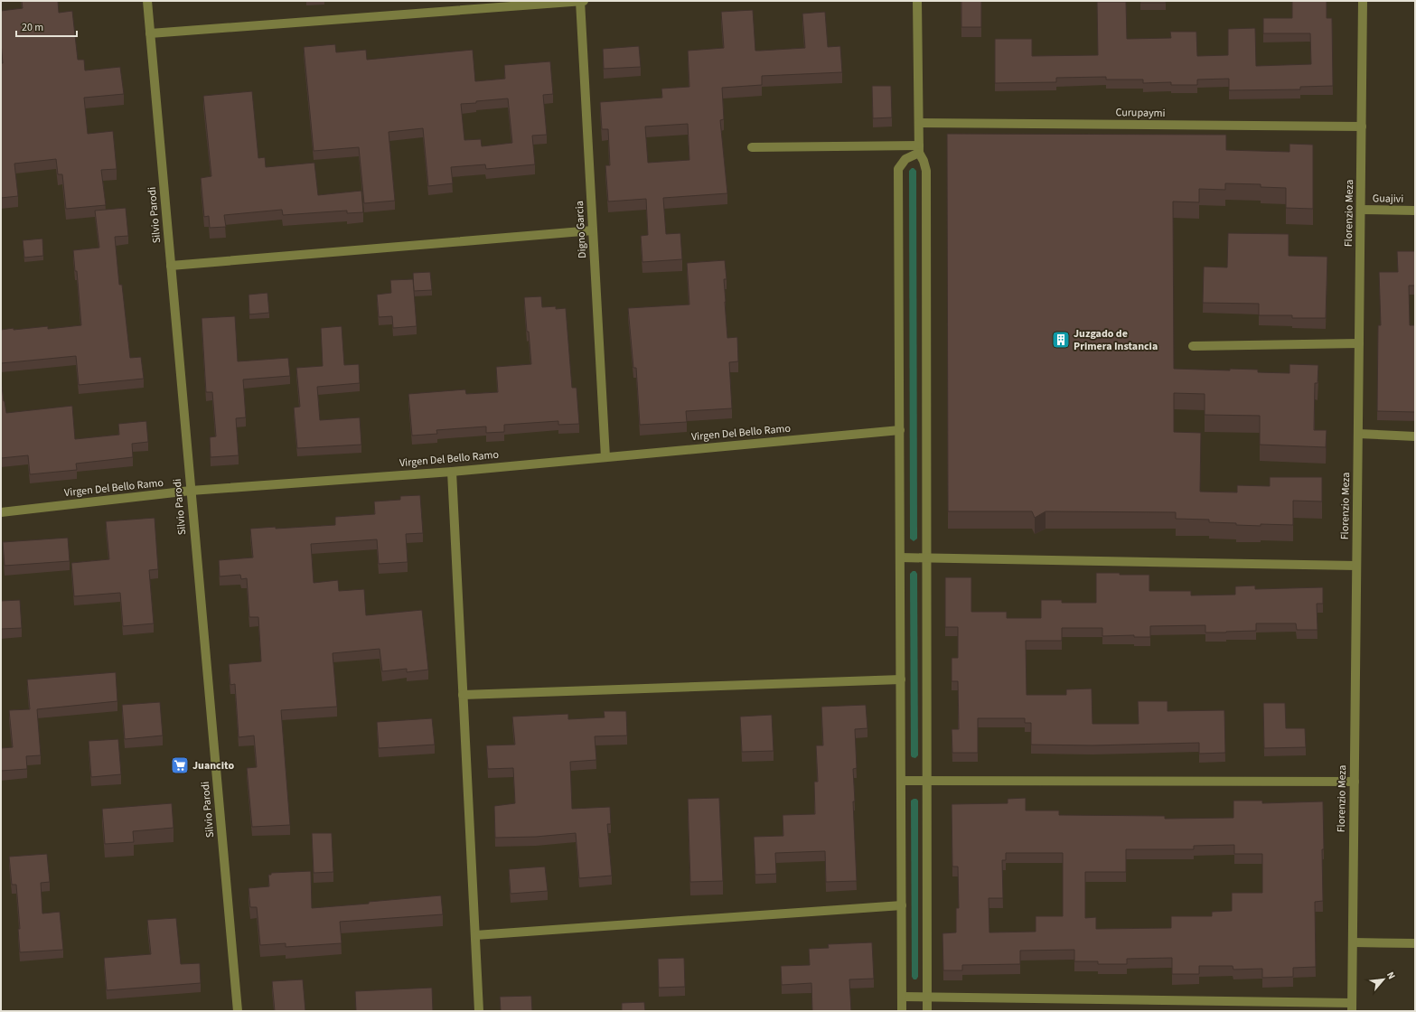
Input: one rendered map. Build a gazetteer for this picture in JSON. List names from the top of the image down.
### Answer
{
  "streets": {
    "street": [
      "Curupaymi",
      "Guajivi",
      "Florenzio Meza",
      "Silvio Parodi",
      "Digno Garcia",
      "Virgen Del Bello Ramo"
    ]
  },
  "crossings": [
    ["Curupaymi", "Florenzio Meza"],
    ["Guajivi", "Florenzio Meza"],
    ["Silvio Parodi", "Virgen Del Bello Ramo"],
    ["Digno Garcia", "Virgen Del Bello Ramo"]
  ],
  "places": {
    "building": ["Juzgado de Primera Instancia"],
    "supermarket": ["Juancito"]
  },
  "scale_bar": "20 m",
  "north": "top right"
}
